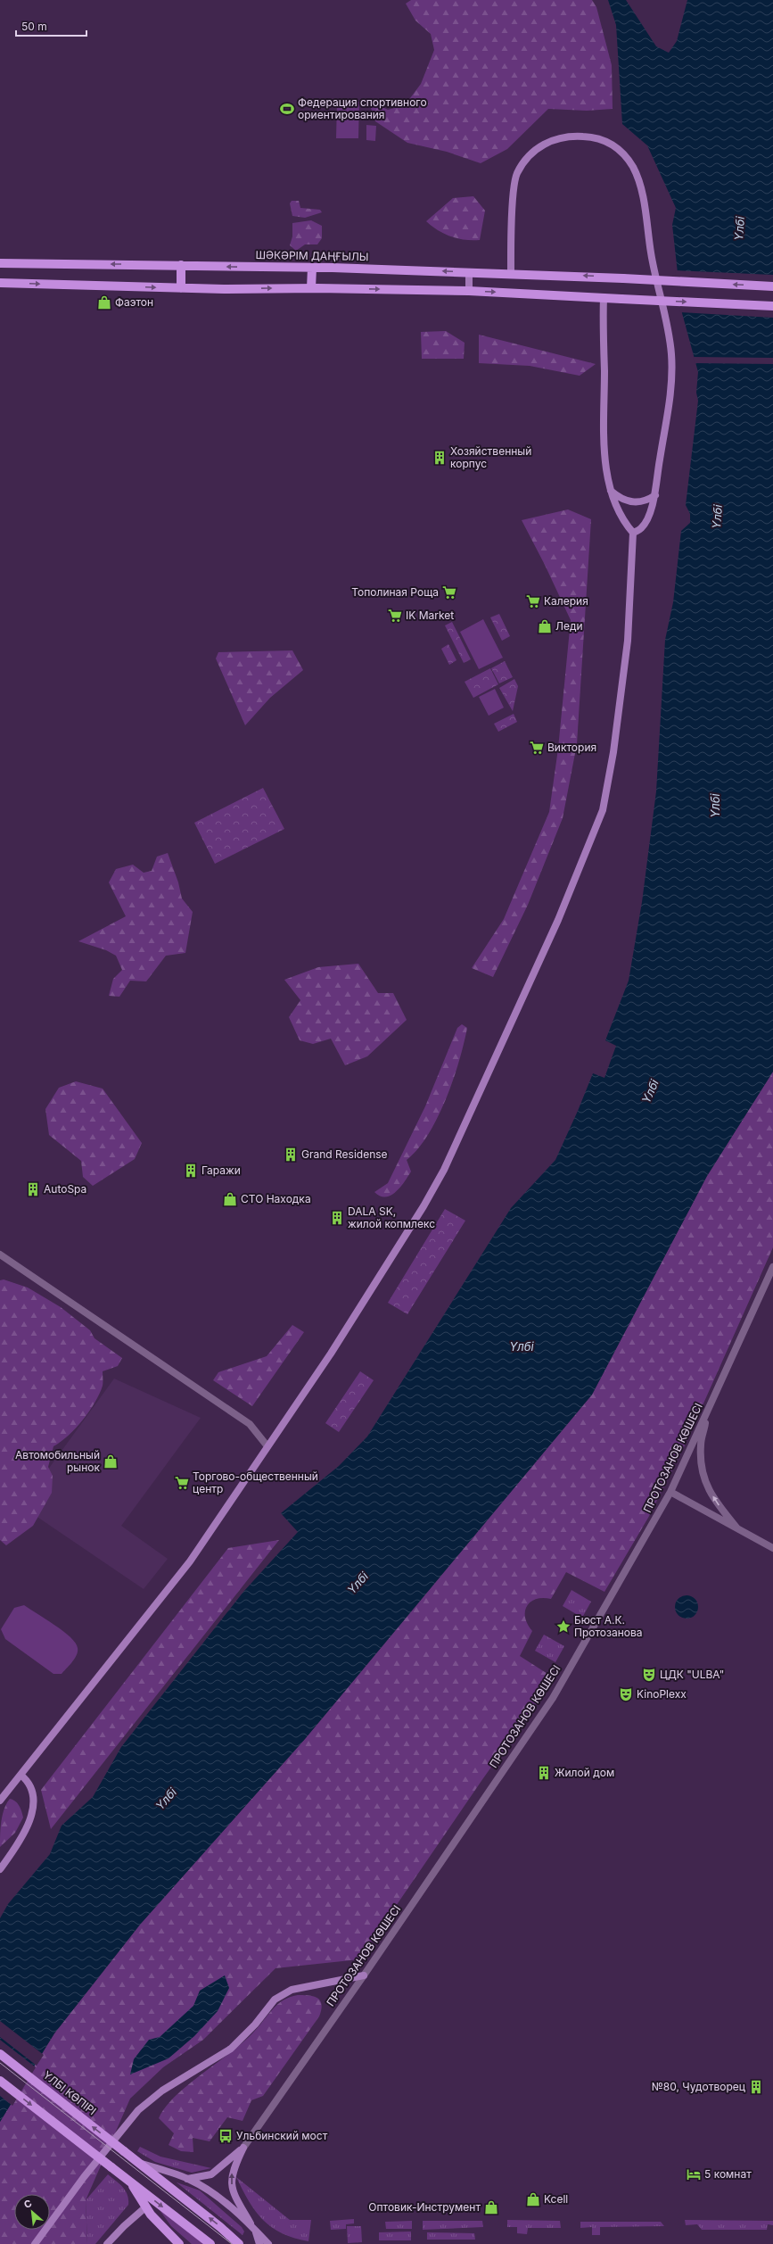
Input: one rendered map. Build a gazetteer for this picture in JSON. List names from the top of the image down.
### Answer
{
  "streets": {
    "main road": ["ШӘКӘРІМ ДАҢҒЫЛЫ", "ҮЛБІ КӨПІРІ"],
    "street": ["ПРОТОЗАНОВ КӨШЕСІ"]
  },
  "water": ["Үлбі"],
  "places": {
    "sports": ["Федерация спортивного ориентирования"],
    "shop": [
      "Фаэтон",
      "Леди",
      "СТО Находка",
      "Автомобильный рынок",
      "Kcell",
      "Оптовик-Инструмент"
    ],
    "building": [
      "Хозяйственный корпус",
      "Grand Residense",
      "Гаражи",
      "AutoSpa",
      "DALA SK, жилой копмлекс",
      "Жилой дом",
      "№80, Чудотворец"
    ],
    "supermarket": [
      "Тополиная Роща",
      "Калерия",
      "IK Market",
      "Виктория",
      "Торгово-общественный центр"
    ],
    "place": ["Бюст А.К. Протозанова"],
    "theatre": ["ЦДК \"ULBA\"", "KinoPlexx"],
    "bus stop": ["Ульбинский мост"],
    "hotel": ["5 комнат"]
  },
  "scale_bar": "50 m",
  "north": "top left"
}
